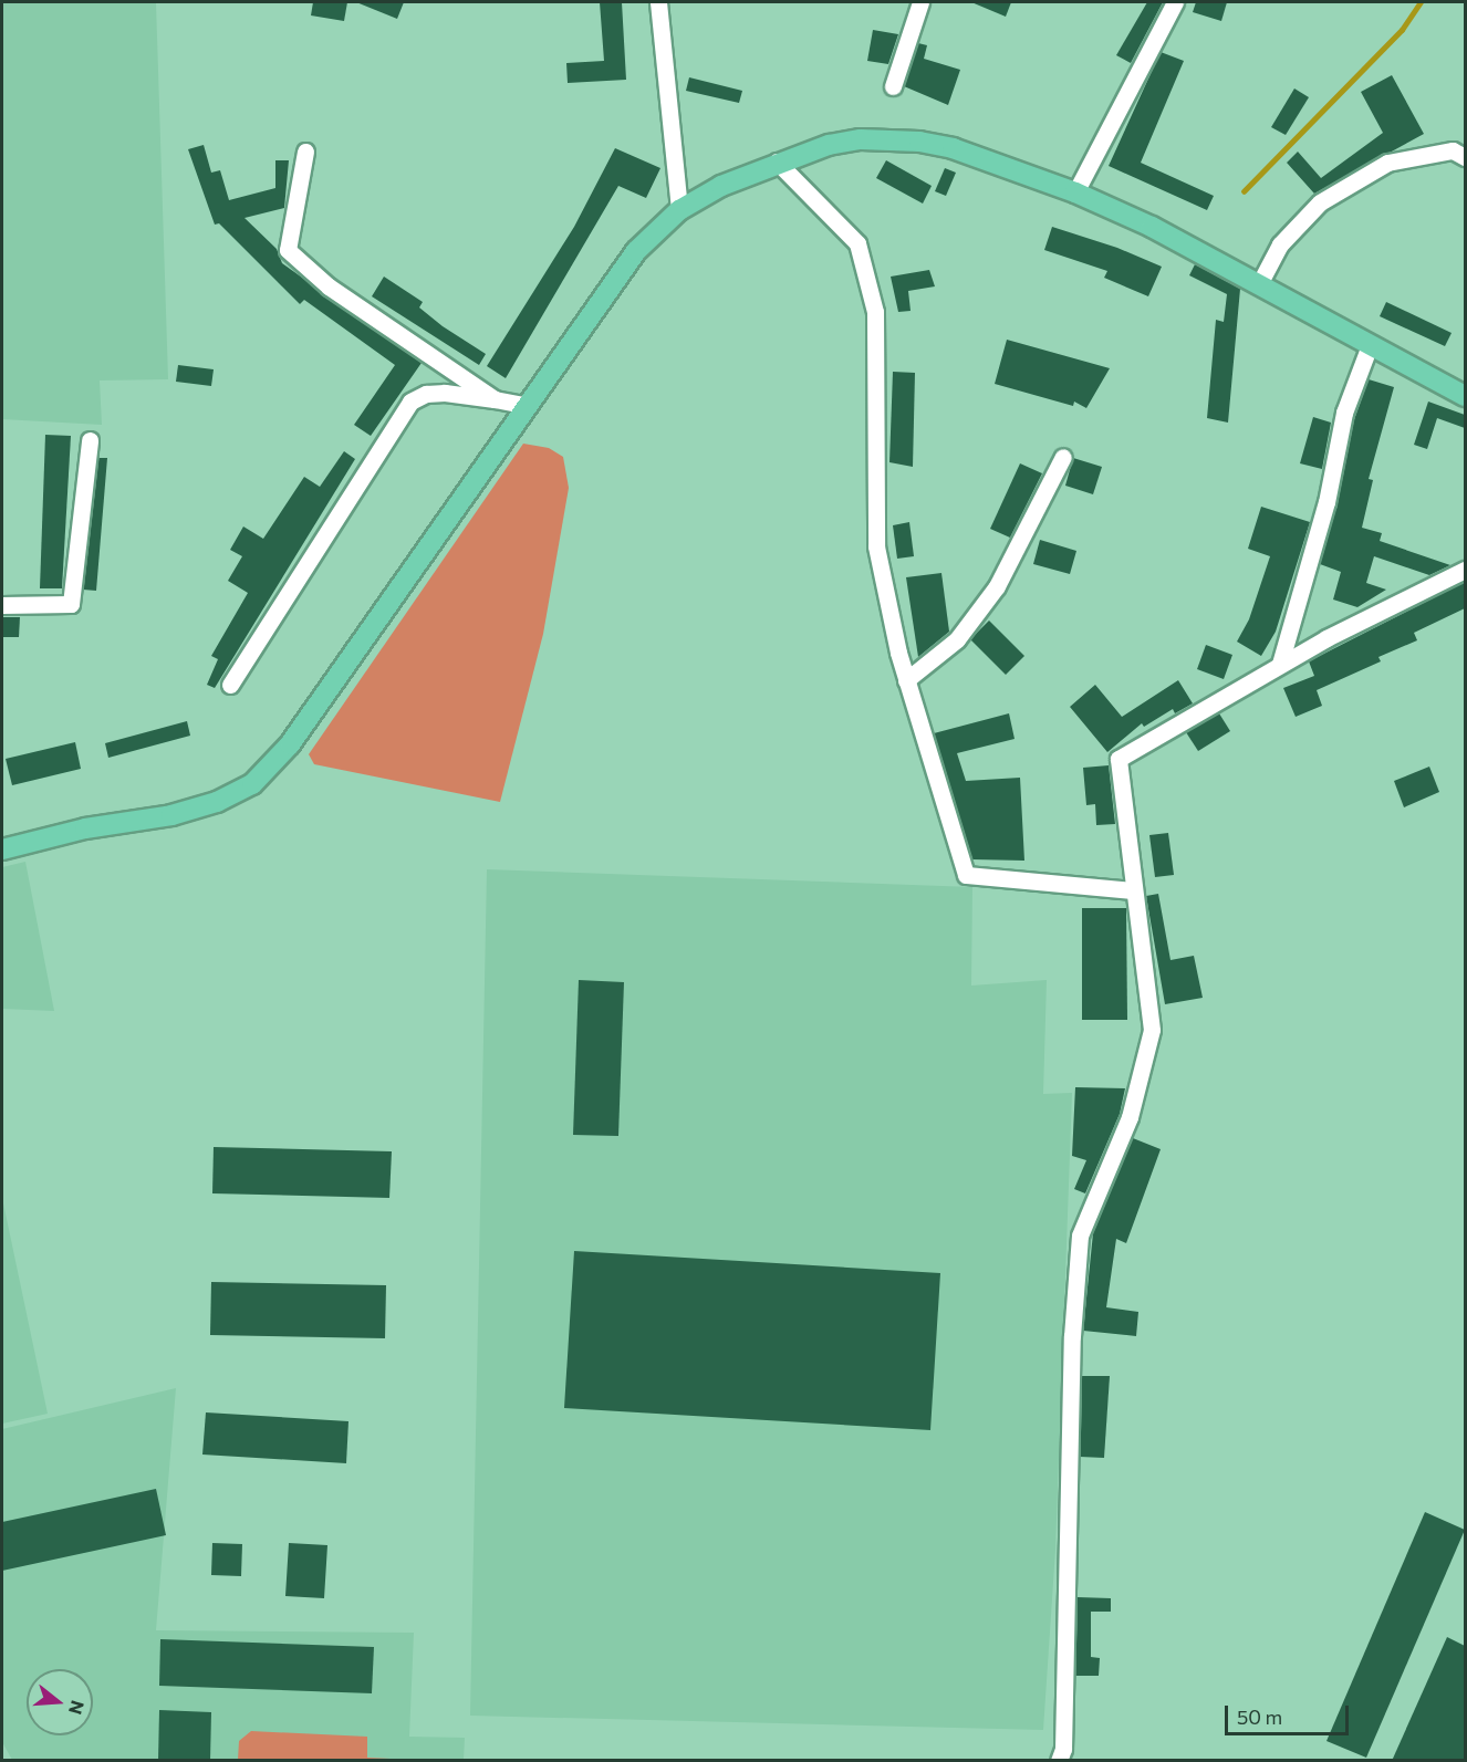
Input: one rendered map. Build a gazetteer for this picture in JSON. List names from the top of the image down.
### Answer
{
  "scale_bar": "50 m",
  "north": "right"
}
